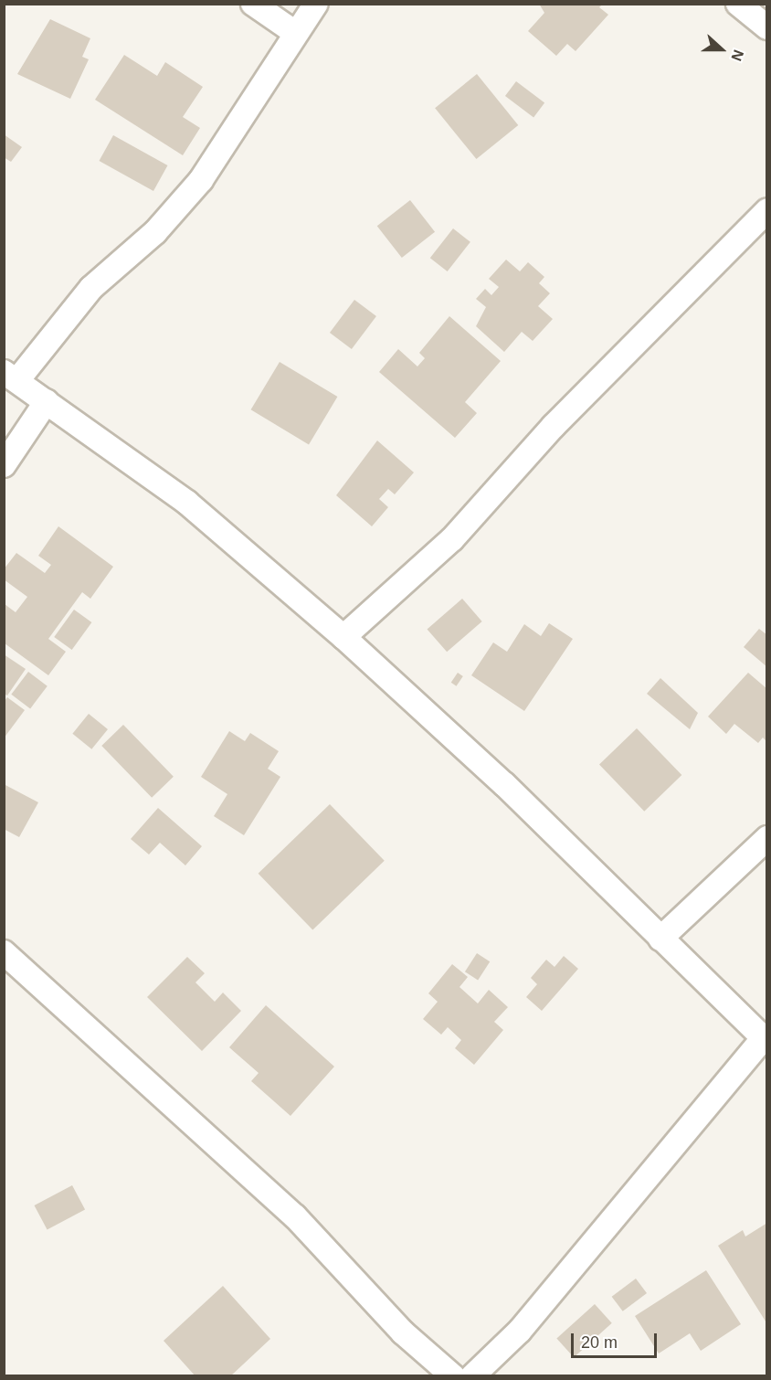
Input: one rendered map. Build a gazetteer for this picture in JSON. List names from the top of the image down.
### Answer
{
  "scale_bar": "20 m",
  "north": "right"
}
